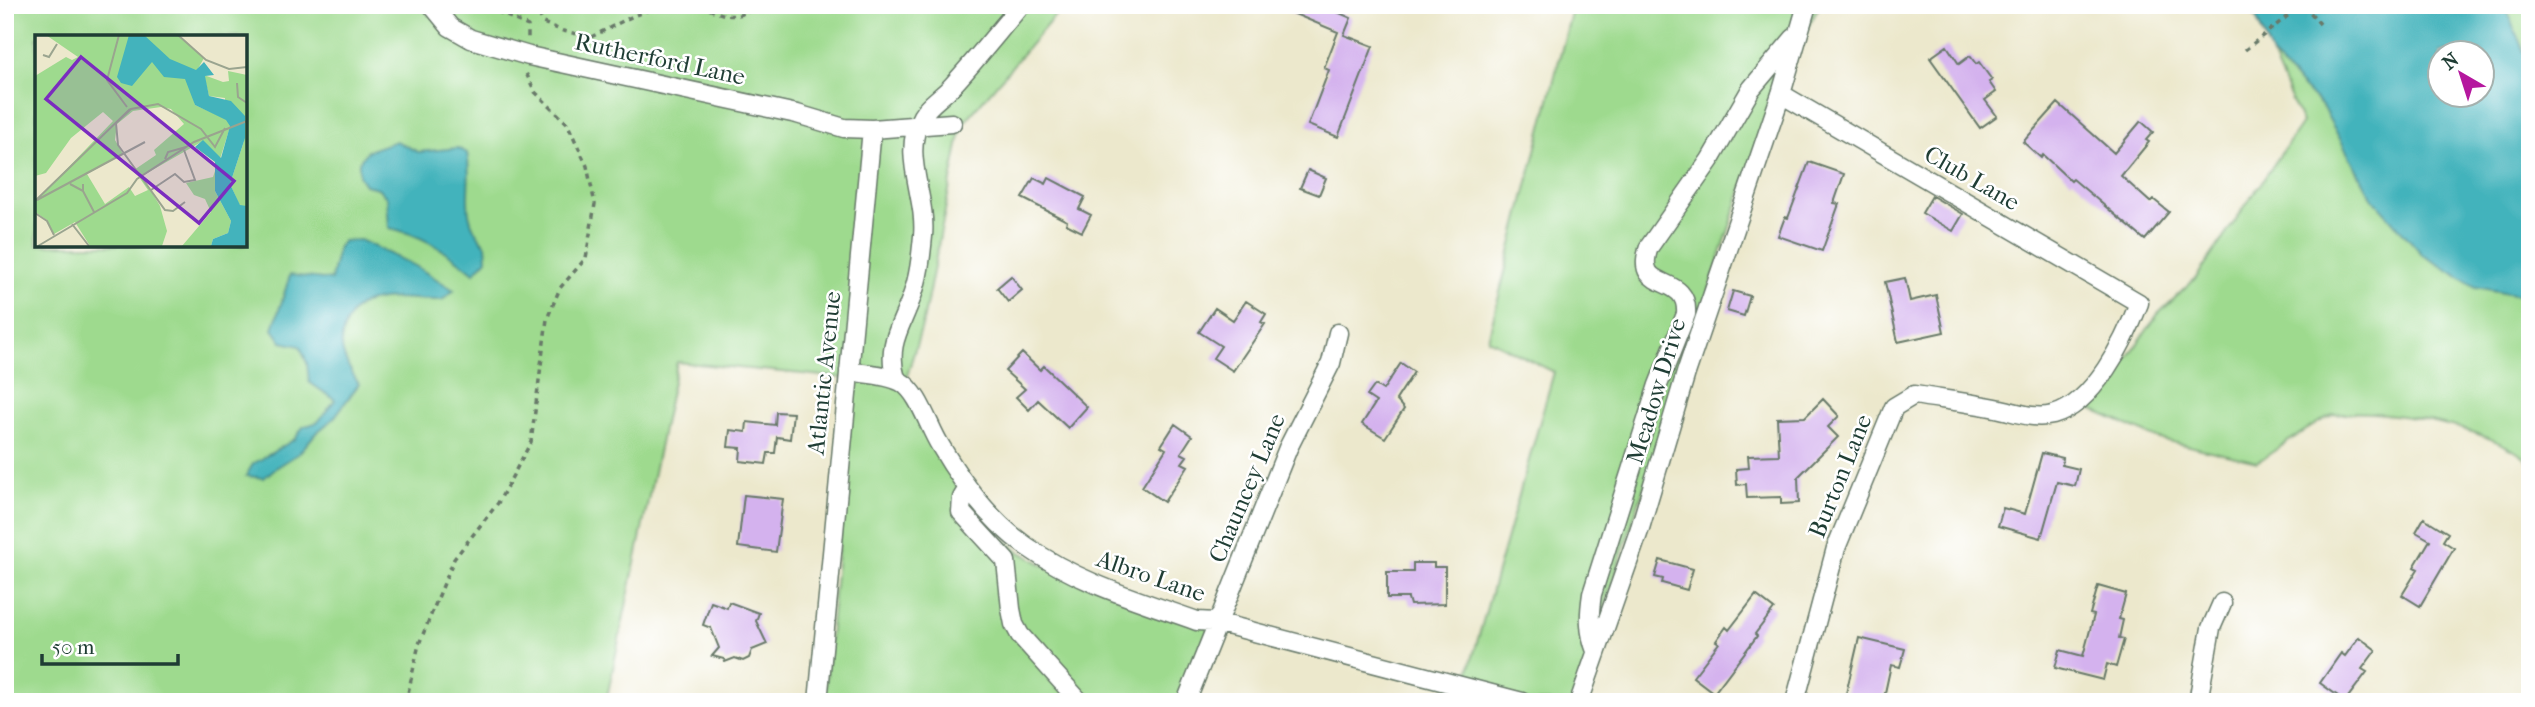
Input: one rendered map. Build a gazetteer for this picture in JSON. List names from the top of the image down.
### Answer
{
  "streets": {
    "street": [
      "Rutherford Lane",
      "Club Lane",
      "Atlantic Avenue",
      "Meadow Drive",
      "Burton Lane",
      "Chauncey Lane",
      "Albro Lane"
    ]
  },
  "crossings": [
    ["Rutherford Lane", "Atlantic Avenue"],
    ["Club Lane", "Meadow Drive"],
    ["Club Lane", "Burton Lane"],
    ["Chauncey Lane", "Albro Lane"]
  ],
  "scale_bar": "50 m",
  "north": "top left"
}
